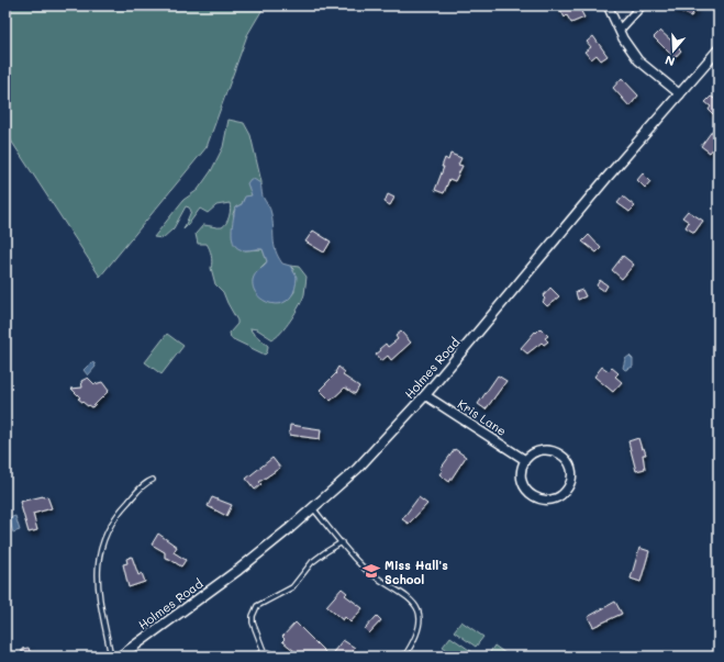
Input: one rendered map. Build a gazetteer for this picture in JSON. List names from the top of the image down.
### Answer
{
  "streets": {
    "street": ["Holmes Road", "Kris Lane"]
  },
  "crossings": [
    ["Holmes Road", "Kris Lane"]
  ],
  "places": {
    "school or university": ["Miss Hall's School"]
  },
  "north": "bottom"
}
